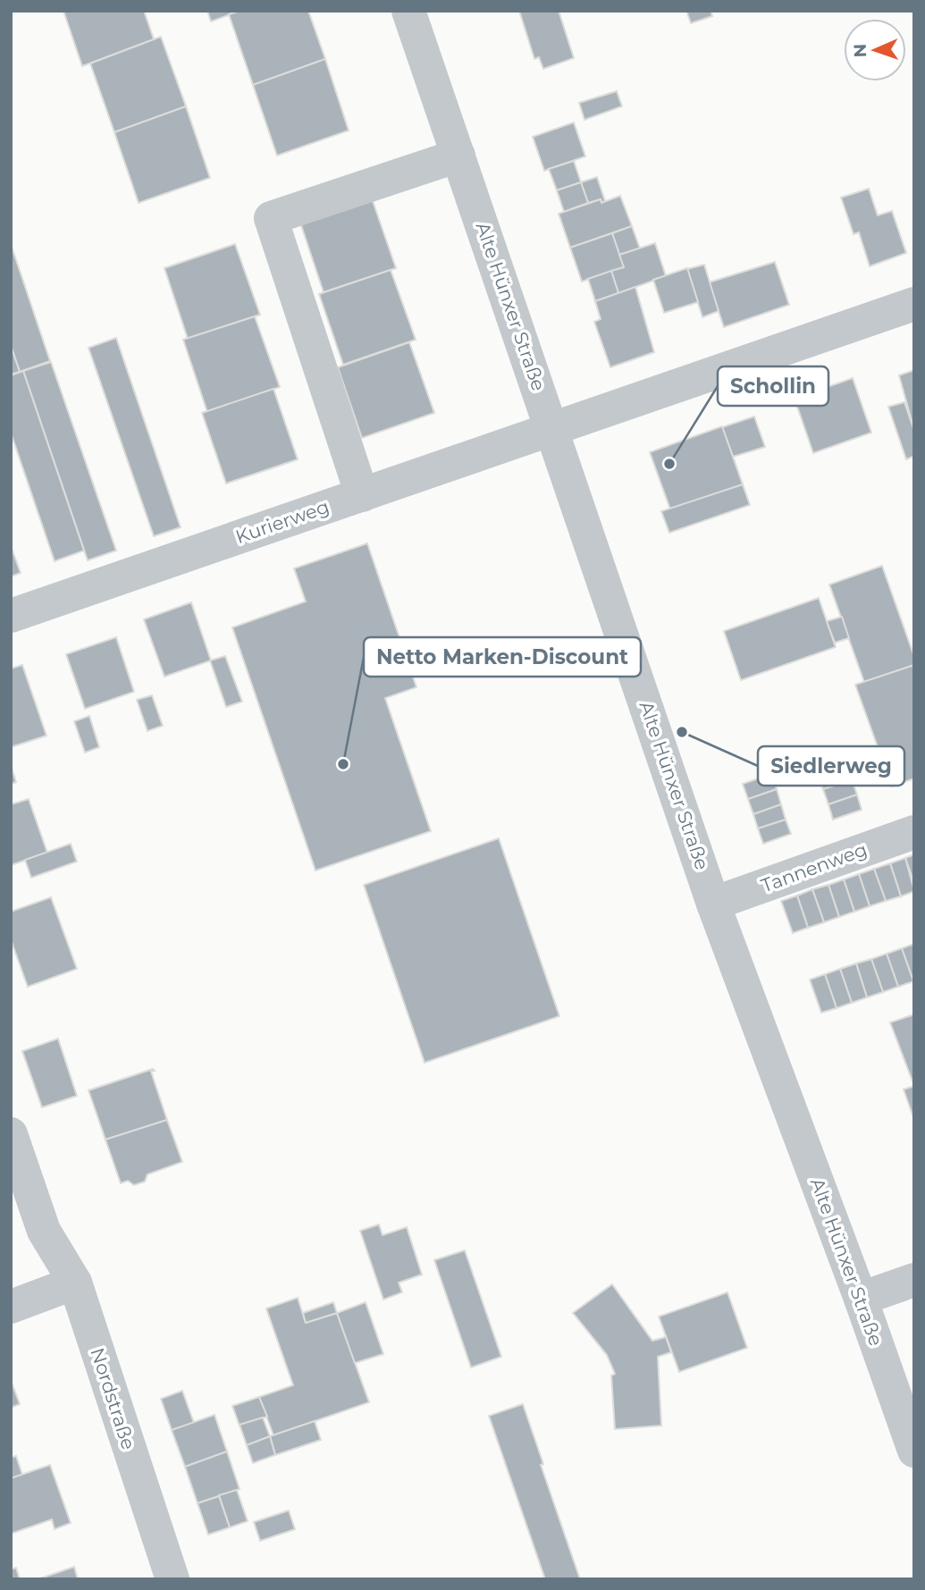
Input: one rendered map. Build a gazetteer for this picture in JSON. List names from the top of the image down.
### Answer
{
  "streets": {
    "street": [
      "Alte Hünxer Straße",
      "Kurierweg",
      "Tannenweg",
      "Nordstraße"
    ]
  },
  "crossings": [
    ["Alte Hünxer Straße", "Kurierweg"],
    ["Alte Hünxer Straße", "Tannenweg"]
  ],
  "places": ["Schollin", "Siedlerweg", "Netto Marken-Discount"],
  "north": "left"
}
